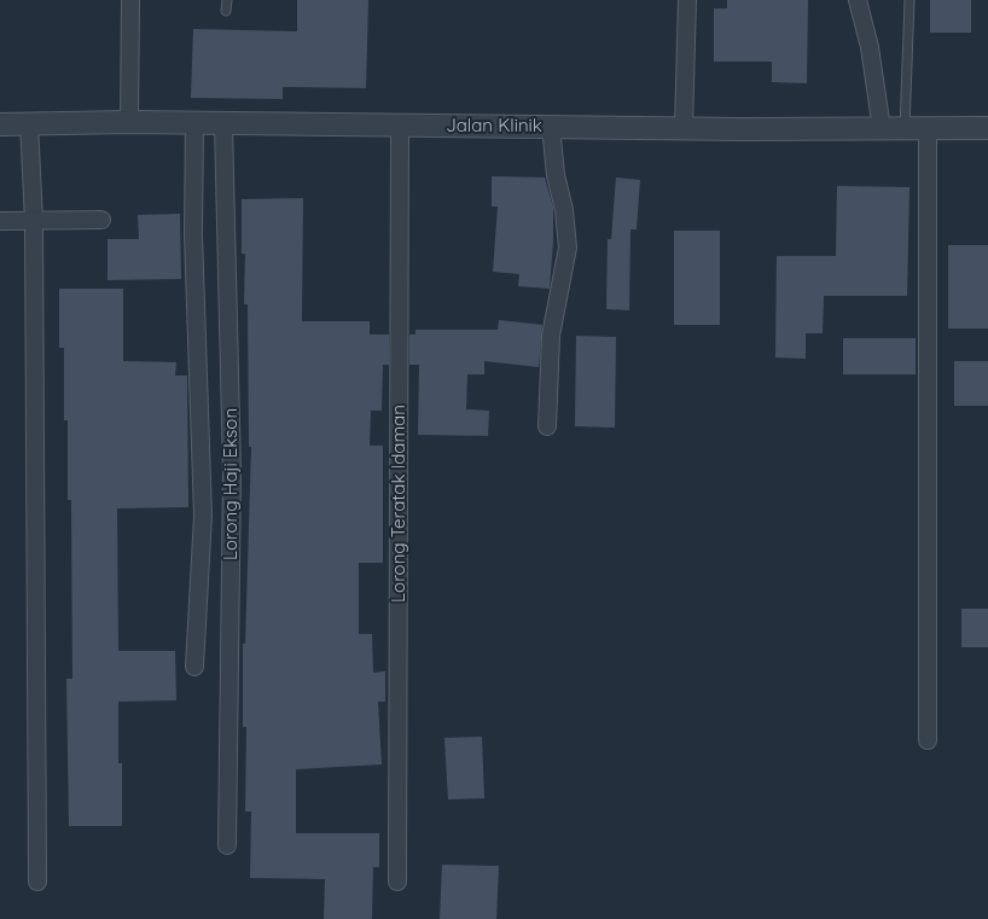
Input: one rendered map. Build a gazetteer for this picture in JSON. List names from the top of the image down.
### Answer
{
  "streets": {
    "street": ["Jalan Klinik", "Lorong Haji Ekson", "Lorong Teratak Idaman"]
  },
  "crossings": [
    ["Jalan Klinik", "Lorong Haji Ekson"],
    ["Jalan Klinik", "Lorong Teratak Idaman"]
  ]
}
